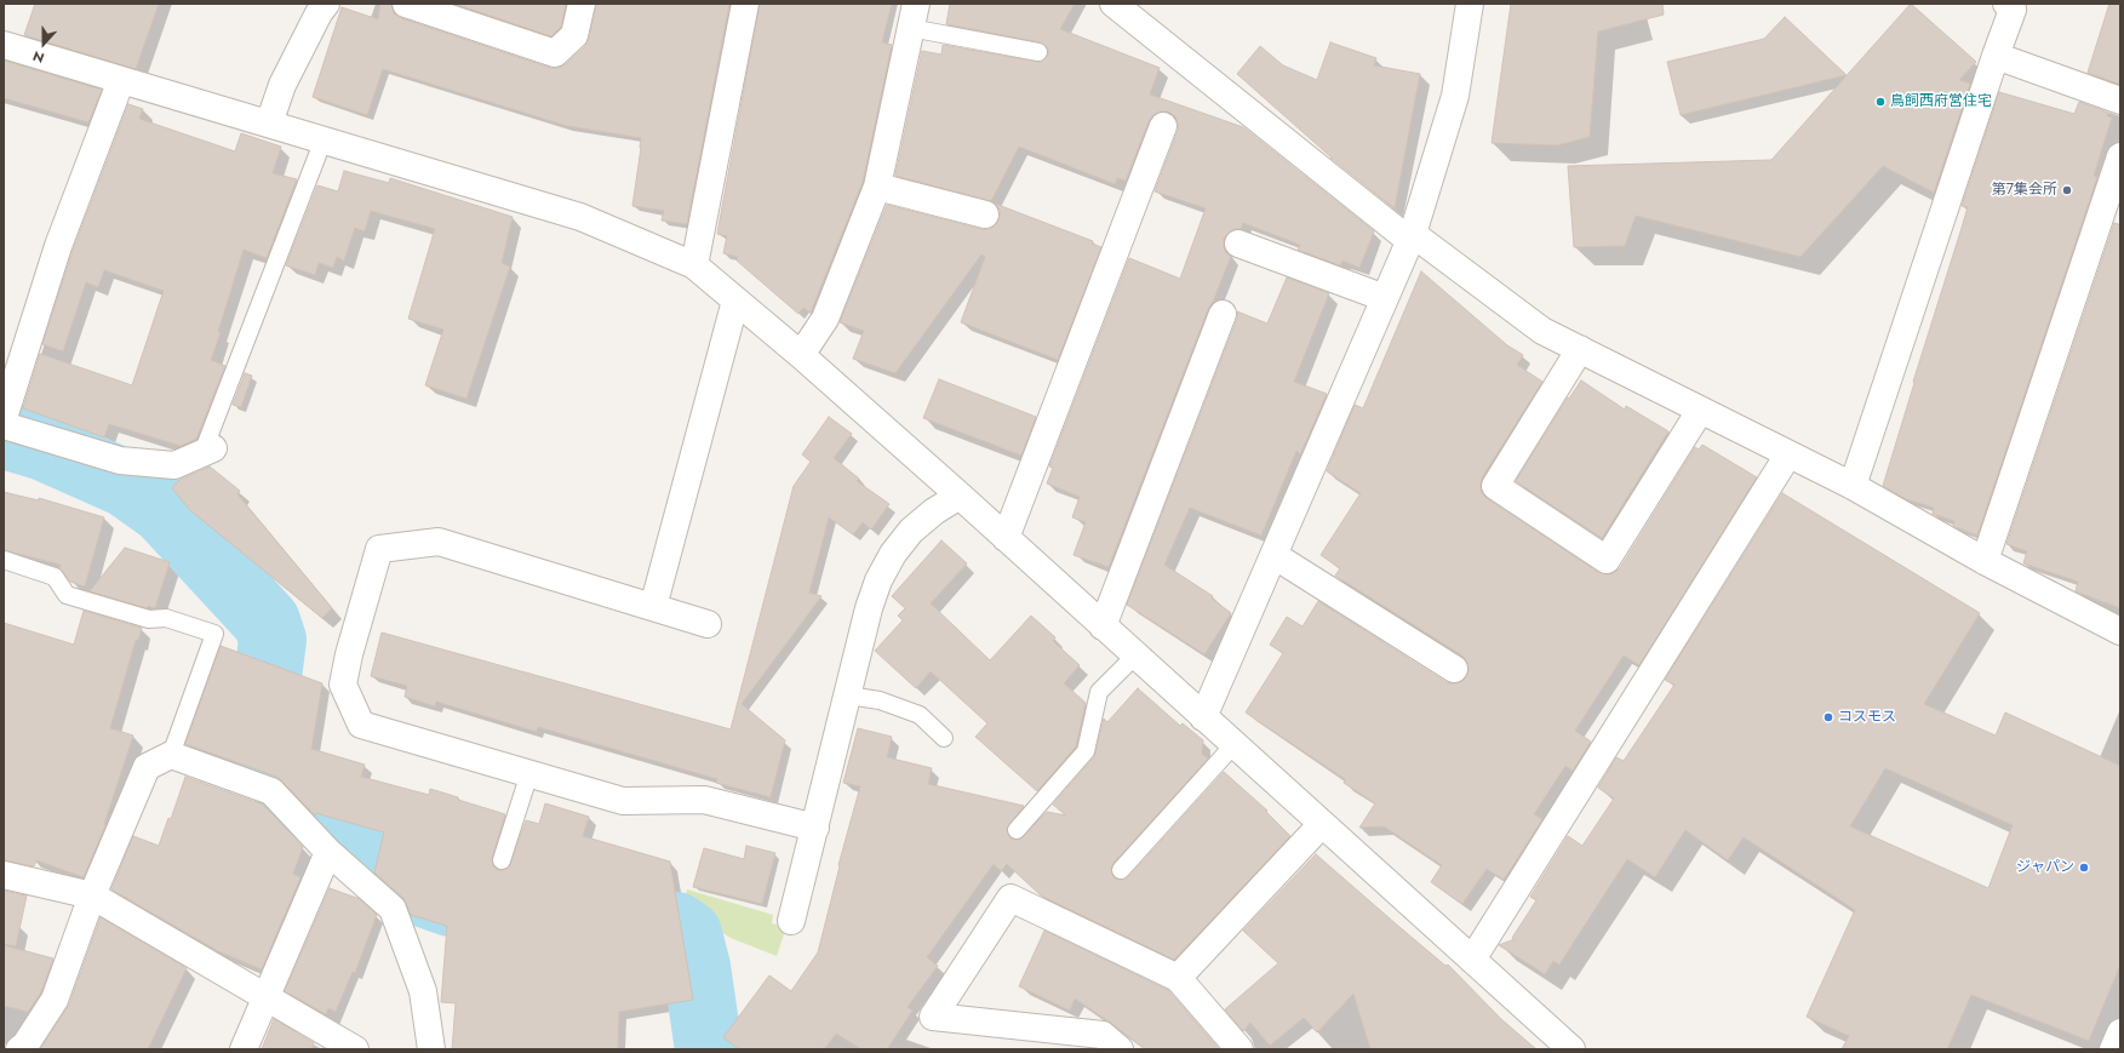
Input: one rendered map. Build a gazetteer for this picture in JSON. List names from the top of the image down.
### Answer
{
  "places": [
    "鳥飼西府営住宅",
    "第7集会所",
    "コスモス",
    "ジャパン"
  ],
  "north": "bottom"
}
